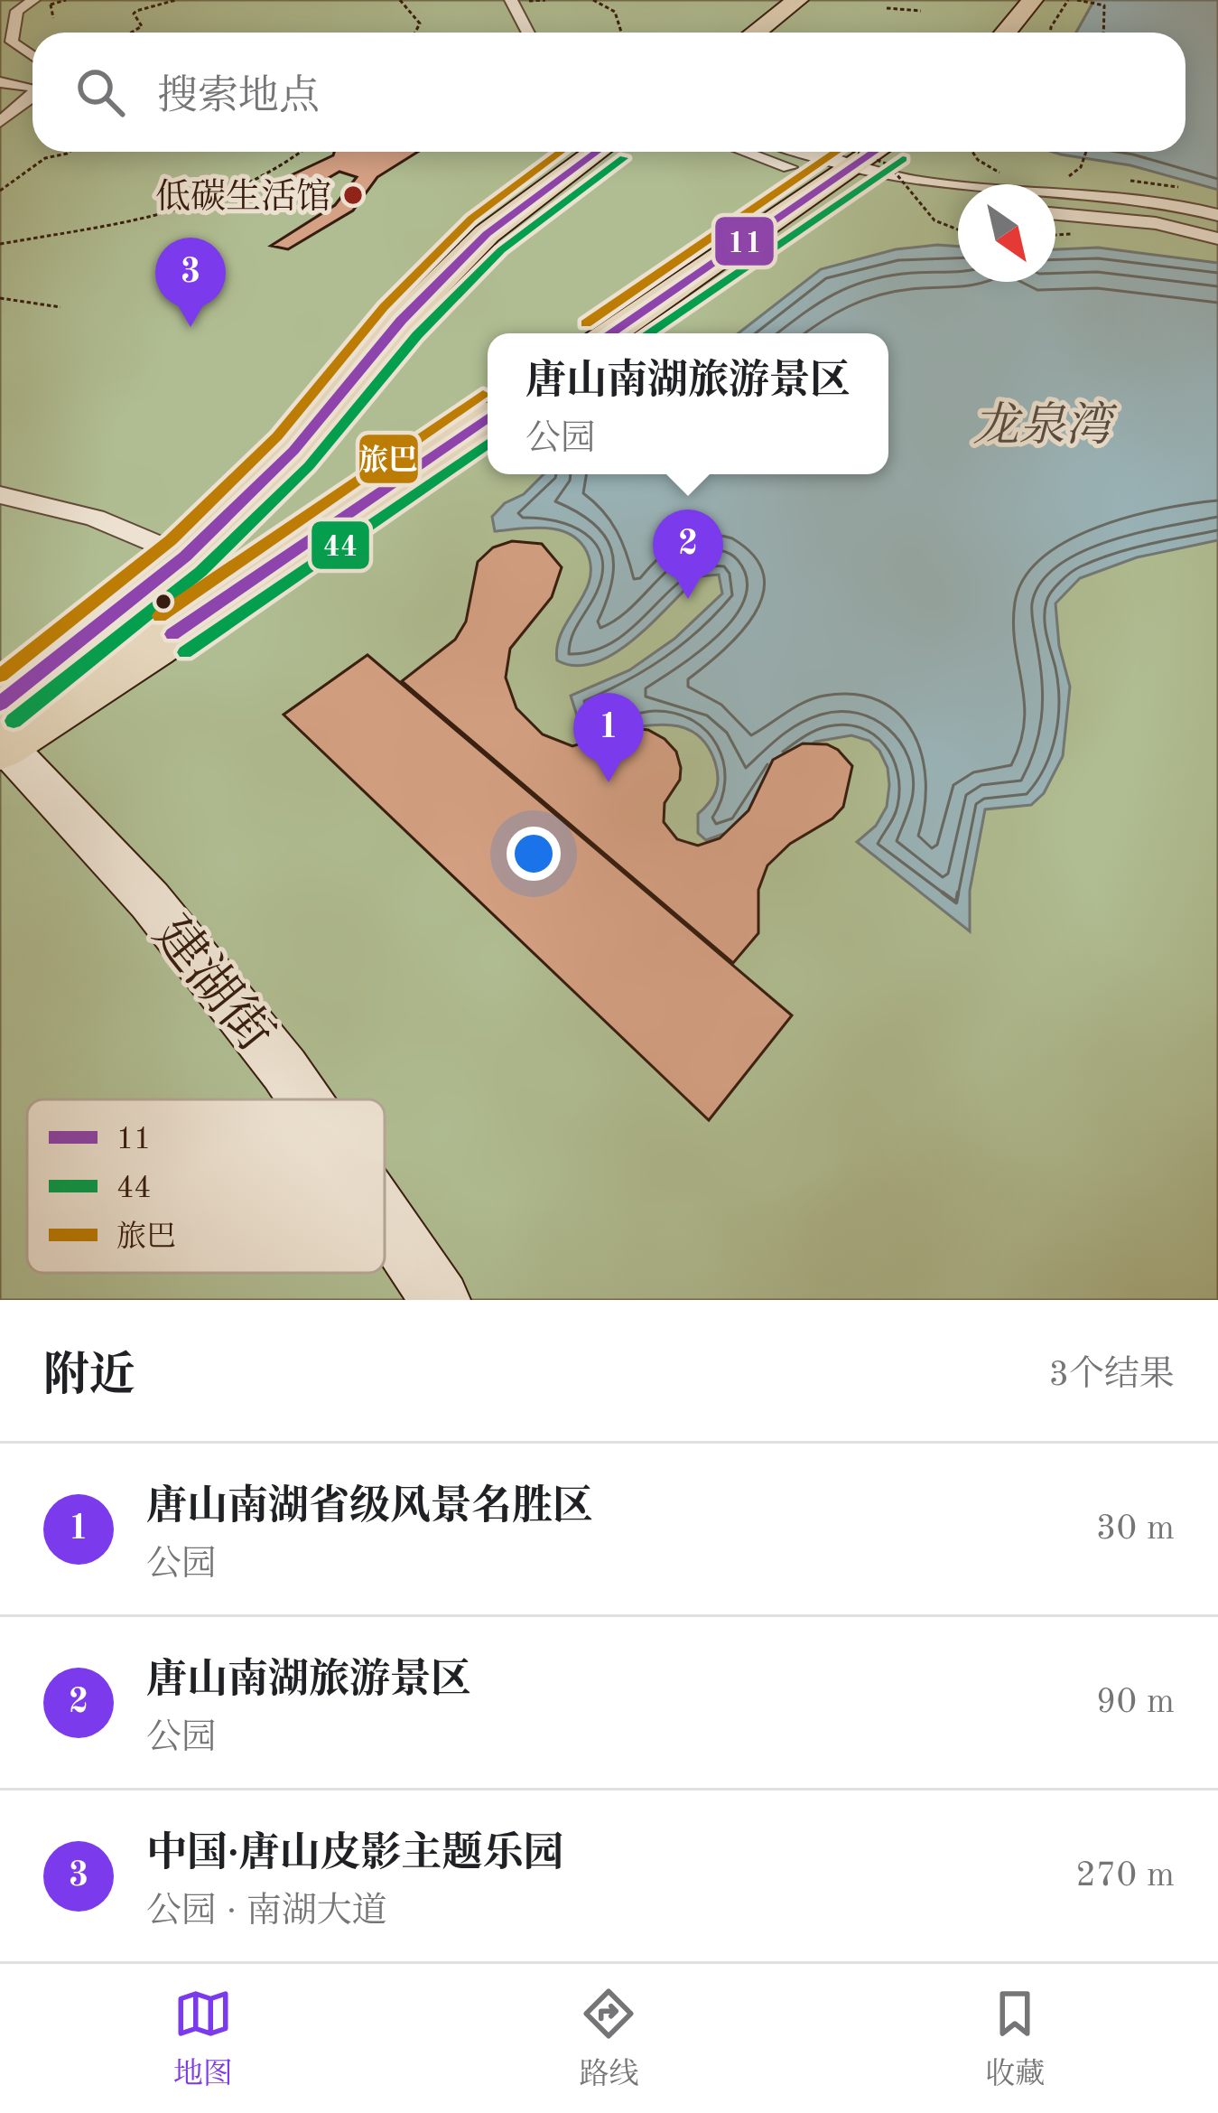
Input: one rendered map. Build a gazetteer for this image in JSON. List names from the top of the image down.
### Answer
{
  "streets": {
    "street": ["建湖街"]
  },
  "water": ["龙泉湾"],
  "places": ["低碳生活馆"],
  "lines": ["transit line 11", "transit line 旅巴", "transit line 44"],
  "legend": ["11", "44", "旅巴"],
  "north": "bottom right",
  "page": {
    "search": "搜索地点",
    "pins": ["3", "2", "1"],
    "popup": ["唐山南湖旅游景区", "公园"],
    "heading": ["附近", "3个结果"],
    "list": [
      {
        "mark": "1",
        "name": "唐山南湖省级风景名胜区",
        "note": "公园",
        "value": "30 m"
      },
      {
        "mark": "2",
        "name": "唐山南湖旅游景区",
        "note": "公园",
        "value": "90 m"
      },
      {
        "mark": "3",
        "name": "中国·唐山皮影主题乐园",
        "note": "公园 · 南湖大道",
        "value": "270 m"
      }
    ],
    "nav": ["地图", "路线", "收藏"]
  }
}
